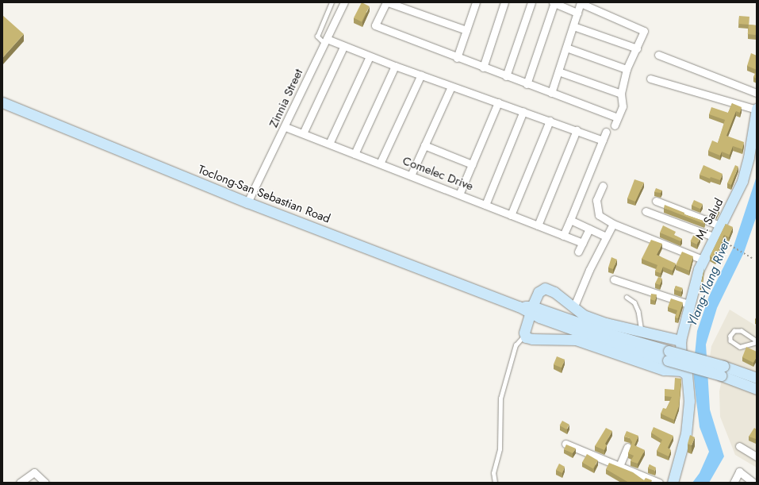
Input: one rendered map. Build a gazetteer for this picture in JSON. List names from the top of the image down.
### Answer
{
  "streets": {
    "main road": ["Toclong-San Sebastian Road", "M. Salud"],
    "street": ["Zinnia Street", "Comelec Drive"]
  },
  "crossings": [
    ["Zinnia Street", "Comelec Drive"],
    ["Zinnia Street", "Toclong-San Sebastian Road"]
  ],
  "water": ["Ylang-Ylang River"]
}
